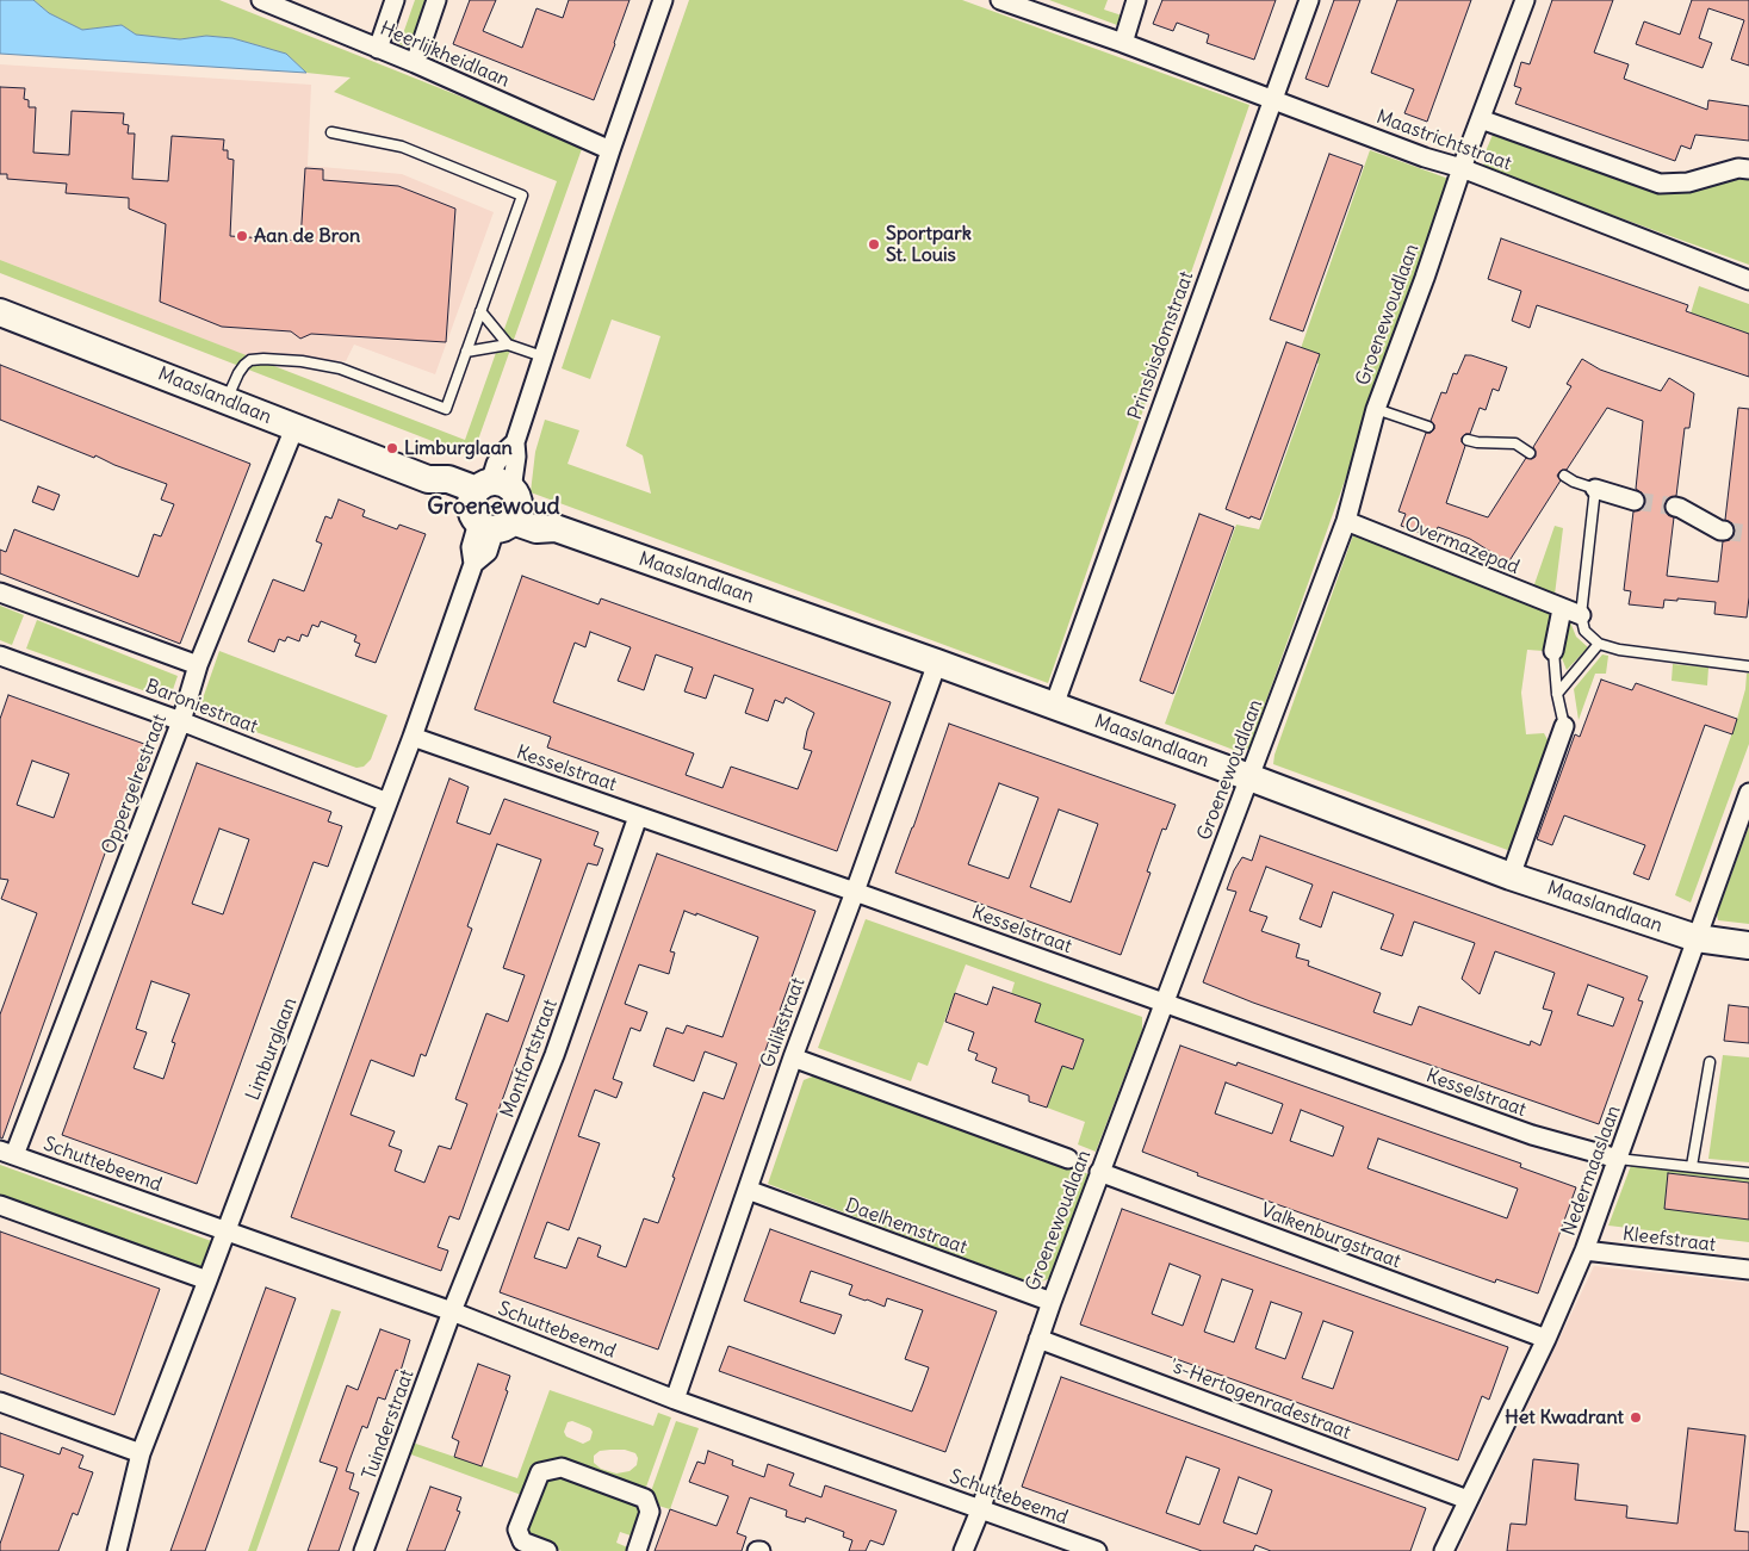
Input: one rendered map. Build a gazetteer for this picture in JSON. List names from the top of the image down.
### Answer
{
  "streets": {
    "street": [
      "Heerlijkheidlaan",
      "Maastrichtstraat",
      "Groenewoudlaan",
      "Prinsbisdomstraat",
      "Maaslandlaan",
      "Overmazepad",
      "Baroniestraat",
      "Kesselstraat",
      "Oppergelrestraat",
      "Gulikstraat",
      "Limburglaan",
      "Montfortstraat",
      "Schuttebeemd",
      "Nedermaaslaan",
      "Daelhemstraat",
      "Valkenburgstraat",
      "Kleefstraat",
      "'s-Hertogenradestraat",
      "Tuinderstraat"
    ]
  },
  "crossings": [
    ["Heerlijkheidlaan", "Limburglaan"],
    ["Maastrichtstraat", "Groenewoudlaan"],
    ["Maastrichtstraat", "Prinsbisdomstraat"],
    ["Groenewoudlaan", "Maaslandlaan"],
    ["Groenewoudlaan", "Overmazepad"],
    ["Groenewoudlaan", "Kesselstraat"],
    ["Groenewoudlaan", "Schuttebeemd"],
    ["Groenewoudlaan", "Daelhemstraat"],
    ["Groenewoudlaan", "Valkenburgstraat"],
    ["Groenewoudlaan", "'s-Hertogenradestraat"],
    ["Prinsbisdomstraat", "Maaslandlaan"],
    ["Maaslandlaan", "Oppergelrestraat"],
    ["Maaslandlaan", "Gulikstraat"],
    ["Maaslandlaan", "Limburglaan"],
    ["Maaslandlaan", "Nedermaaslaan"],
    ["Baroniestraat", "Oppergelrestraat"],
    ["Baroniestraat", "Limburglaan"],
    ["Kesselstraat", "Gulikstraat"],
    ["Kesselstraat", "Limburglaan"],
    ["Kesselstraat", "Montfortstraat"],
    ["Kesselstraat", "Nedermaaslaan"],
    ["Oppergelrestraat", "Schuttebeemd"],
    ["Gulikstraat", "Schuttebeemd"],
    ["Gulikstraat", "Daelhemstraat"],
    ["Limburglaan", "Schuttebeemd"],
    ["Montfortstraat", "Schuttebeemd"],
    ["Montfortstraat", "Tuinderstraat"],
    ["Schuttebeemd", "Tuinderstraat"],
    ["Nedermaaslaan", "Valkenburgstraat"],
    ["Nedermaaslaan", "Kleefstraat"],
    ["Nedermaaslaan", "'s-Hertogenradestraat"]
  ],
  "districts": ["Groenewoud"],
  "places": [
    "Aan de Bron",
    "Sportpark St. Louis",
    "Limburglaan",
    "Het Kwadrant"
  ]
}
